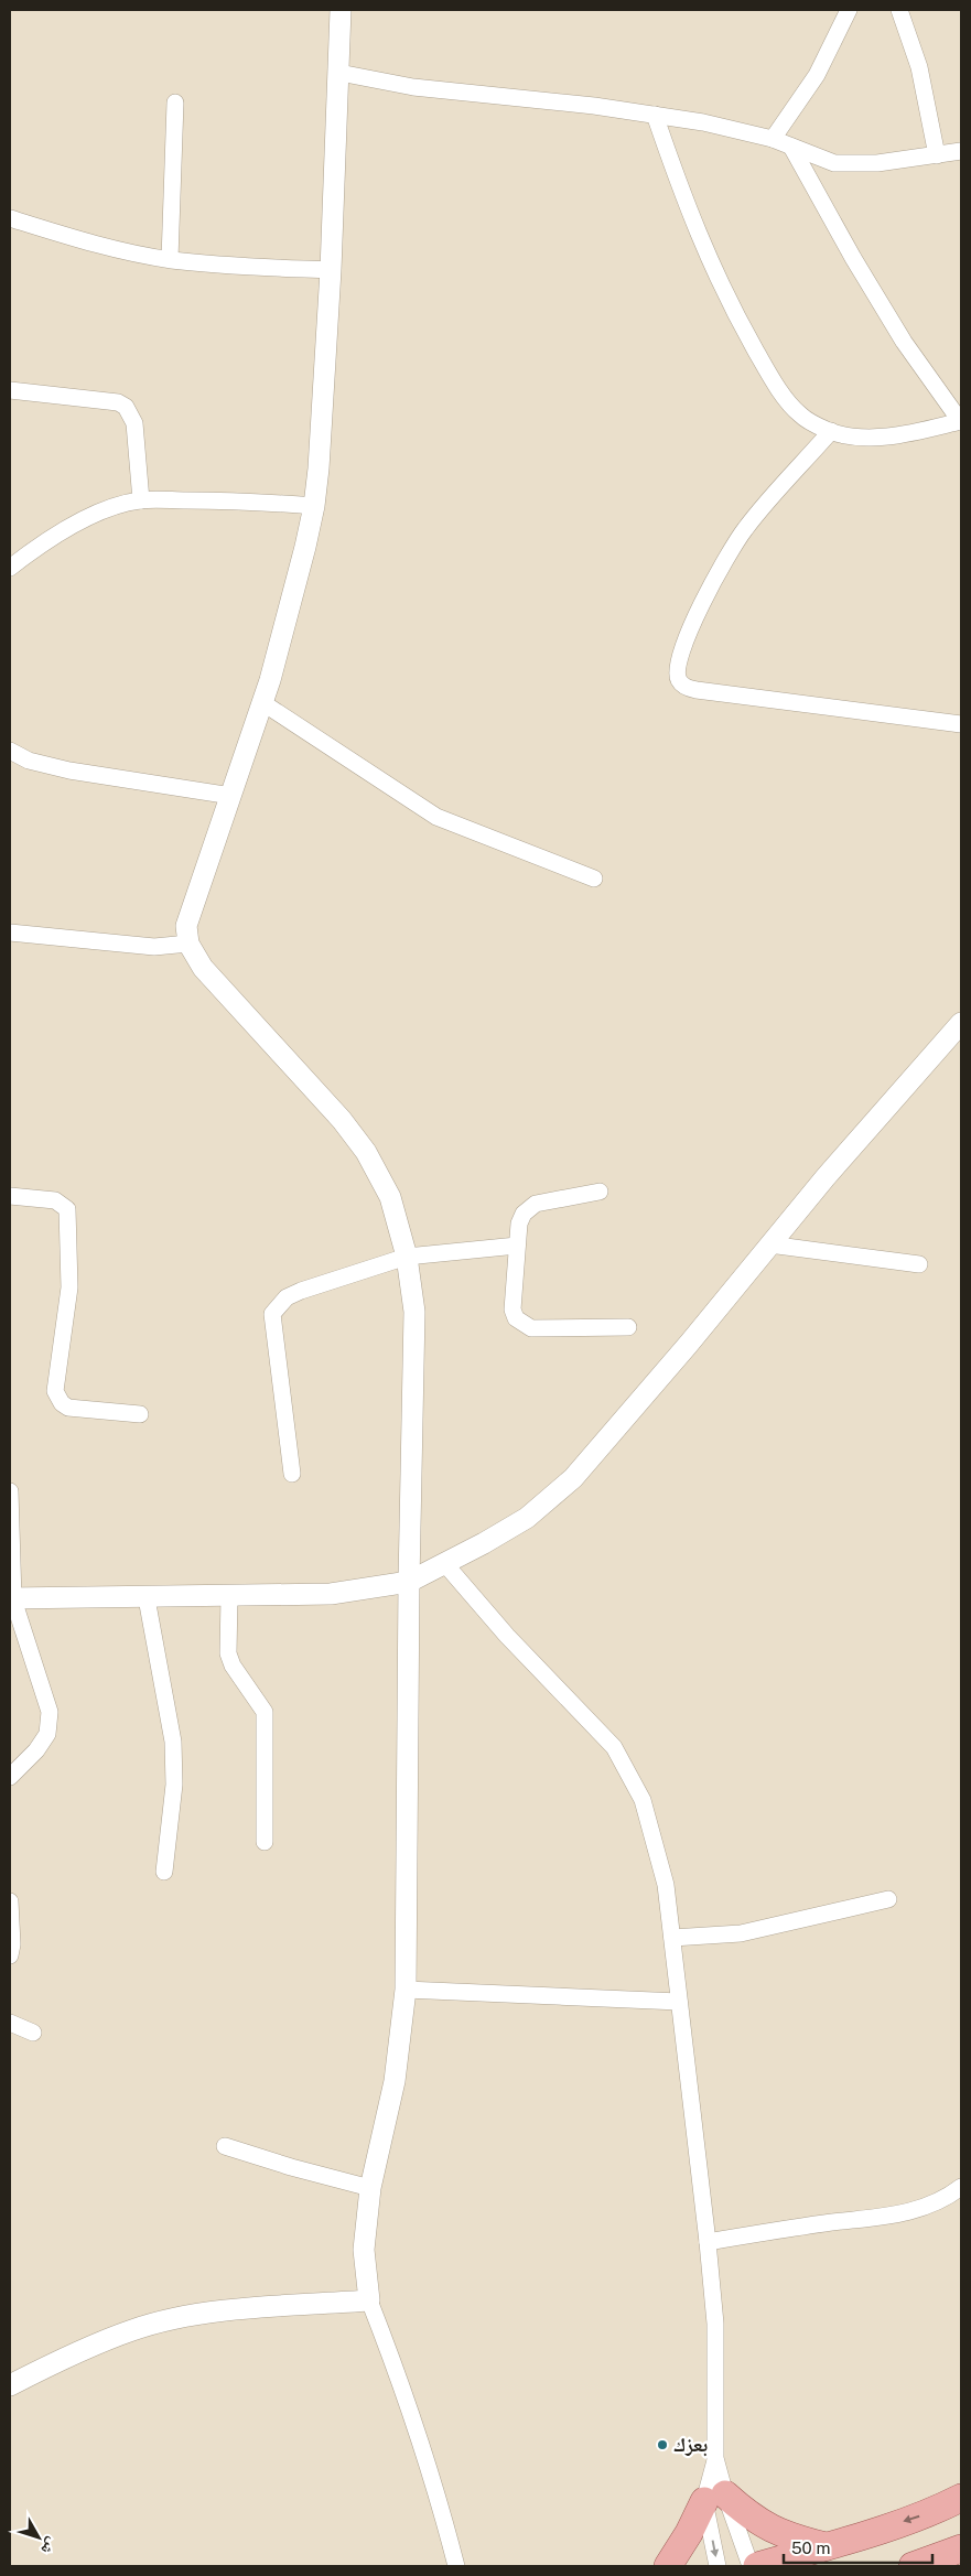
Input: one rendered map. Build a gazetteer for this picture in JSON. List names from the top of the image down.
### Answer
{
  "places": ["بعزك"],
  "scale_bar": "50 m",
  "north": "bottom right"
}
